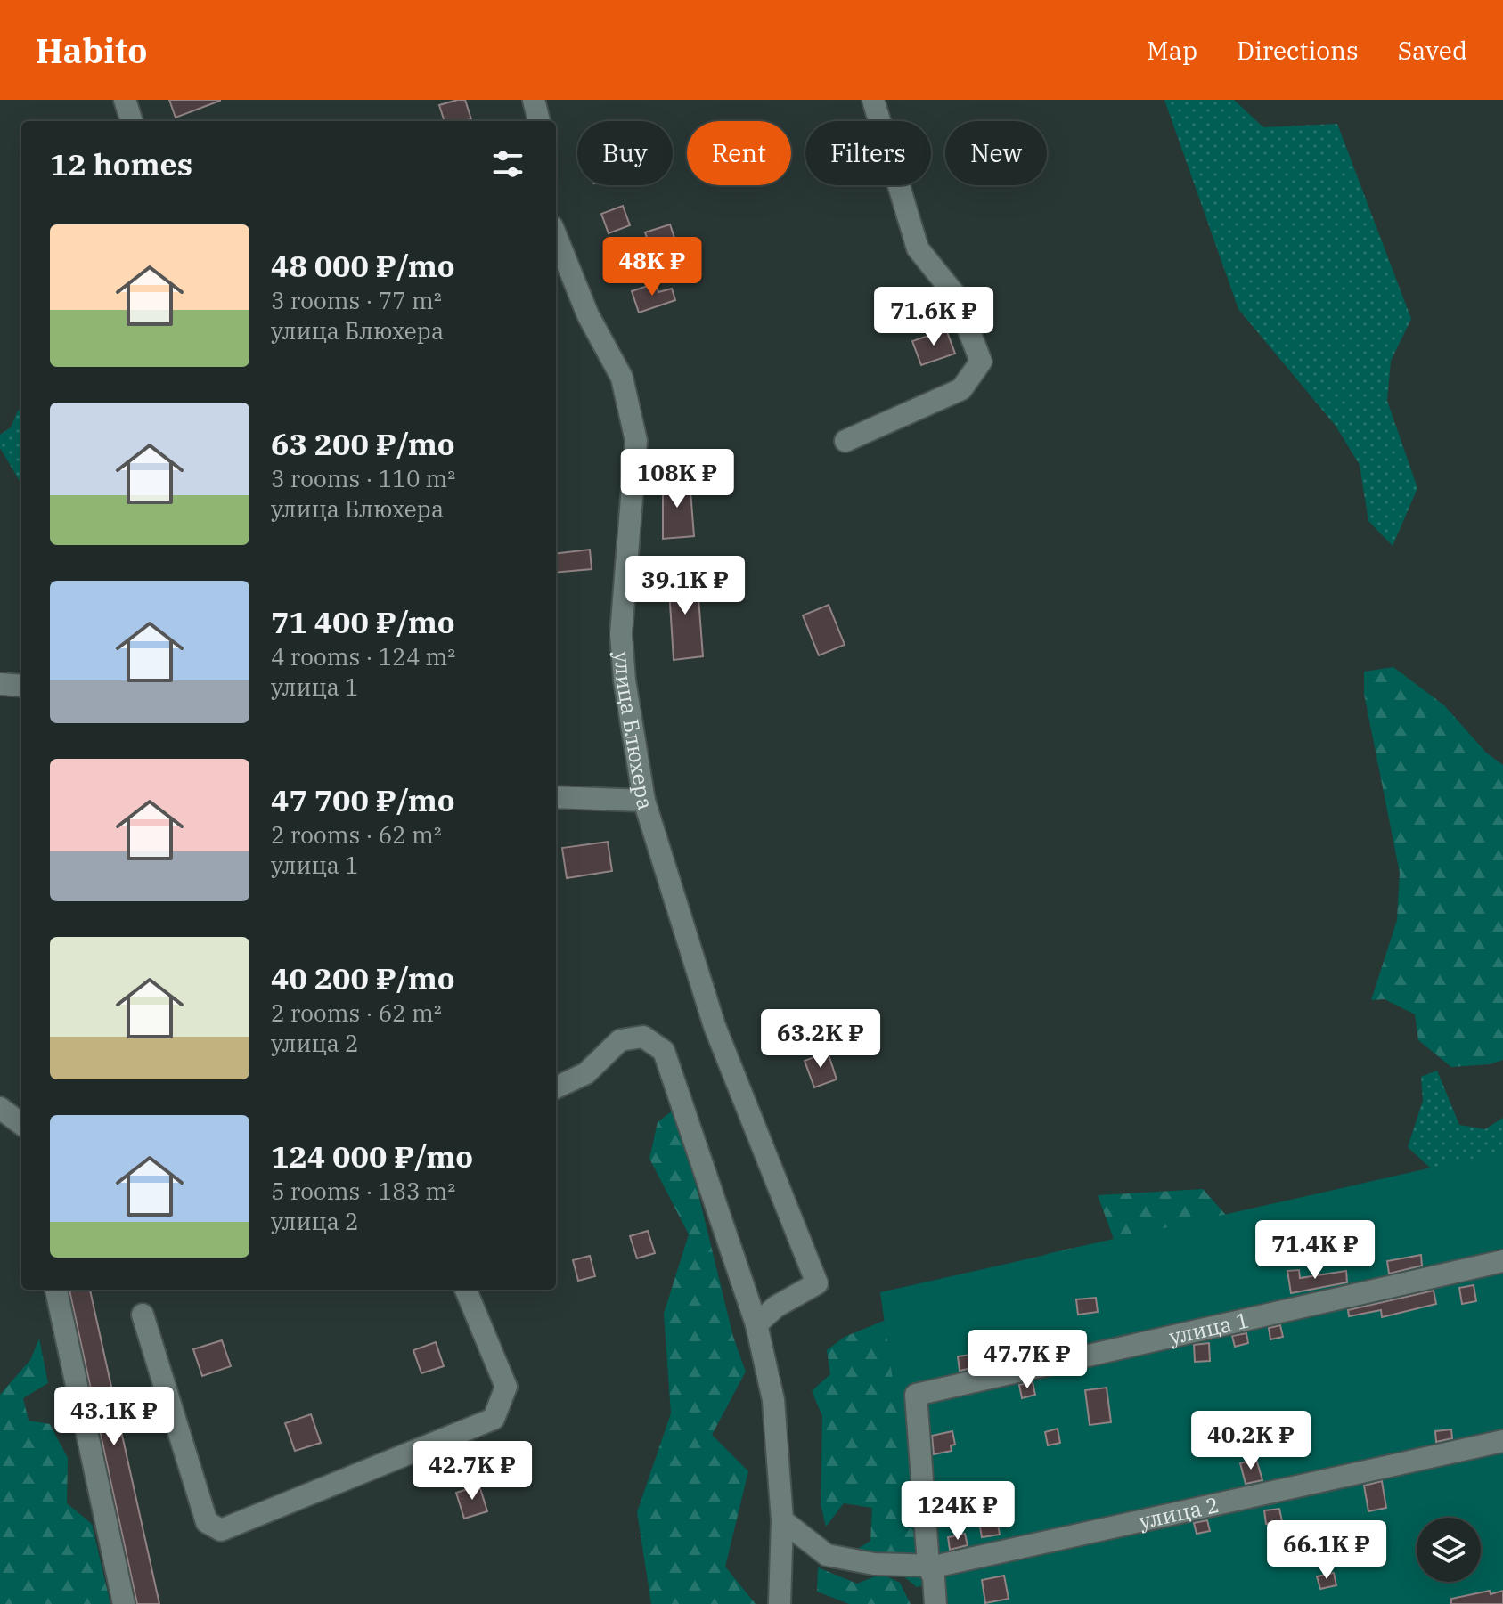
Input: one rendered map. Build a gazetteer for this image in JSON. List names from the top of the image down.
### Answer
{
  "streets": {
    "street": ["улица Блюхера", "улица 1", "улица 2"]
  },
  "crossings": [
    ["улица 1", "улица 2"]
  ],
  "page": {
    "header": "Habito",
    "nav": ["Map", "Directions", "Saved"],
    "chip": [
      "Buy",
      "Rent",
      "Filters",
      "New"
    ],
    "heading": "12 homes",
    "list": [
      {
        "name": "48 000 ₽/mo",
        "note": "3 rooms · 77 m² · улица Блюхера"
      },
      {
        "name": "63 200 ₽/mo",
        "note": "3 rooms · 110 m² · улица Блюхера"
      },
      {
        "name": "71 400 ₽/mo",
        "note": "4 rooms · 124 m² · улица 1"
      },
      {
        "name": "47 700 ₽/mo",
        "note": "2 rooms · 62 m² · улица 1"
      },
      {
        "name": "40 200 ₽/mo",
        "note": "2 rooms · 62 m² · улица 2"
      },
      {
        "name": "124 000 ₽/mo",
        "note": "5 rooms · 183 m² · улица 2"
      }
    ],
    "price": [
      "48K ₽",
      "71.6K ₽",
      "108K ₽",
      "39.1K ₽",
      "63.2K ₽",
      "71.4K ₽",
      "47.7K ₽",
      "43.1K ₽",
      "40.2K ₽",
      "42.7K ₽",
      "124K ₽",
      "66.1K ₽"
    ]
  }
}
